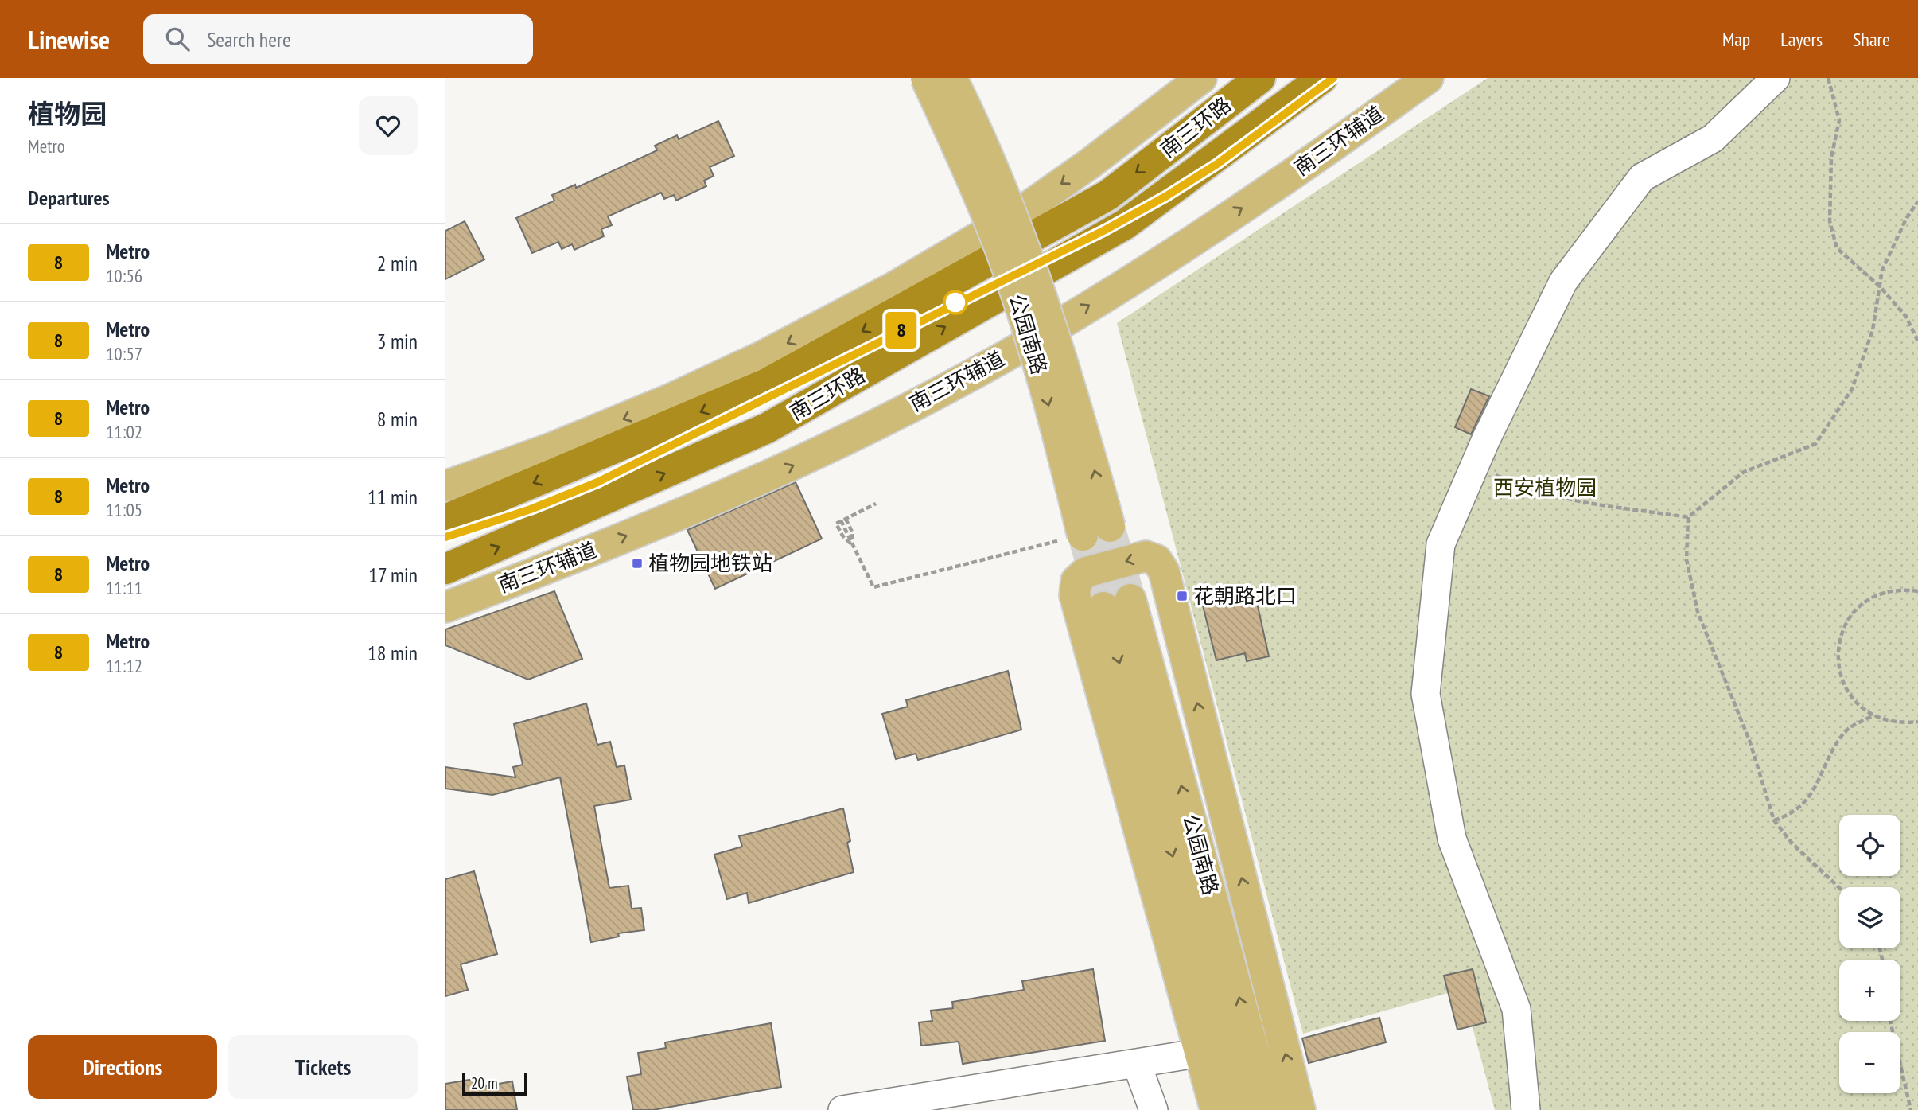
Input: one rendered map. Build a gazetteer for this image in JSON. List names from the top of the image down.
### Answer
{
  "streets": {
    "highway": ["南三环路"],
    "main road": ["南三环辅道", "公园南路"]
  },
  "parks": ["西安植物园"],
  "places": {
    "transit": ["植物园地铁站", "花朝路北口"]
  },
  "lines": ["metro line 8"],
  "scale_bar": "20 m",
  "page": {
    "header": "Linewise",
    "search": "Search here",
    "nav": ["Map", "Layers", "Share"],
    "heading": [
      ["植物园", "Metro"],
      "Departures"
    ],
    "on_map": "8",
    "list": [
      {
        "mark": "8",
        "name": "Metro",
        "note": "10:56",
        "value": "2 min"
      },
      {
        "mark": "8",
        "name": "Metro",
        "note": "10:57",
        "value": "3 min"
      },
      {
        "mark": "8",
        "name": "Metro",
        "note": "11:02",
        "value": "8 min"
      },
      {
        "mark": "8",
        "name": "Metro",
        "note": "11:05",
        "value": "11 min"
      },
      {
        "mark": "8",
        "name": "Metro",
        "note": "11:11",
        "value": "17 min"
      },
      {
        "mark": "8",
        "name": "Metro",
        "note": "11:12",
        "value": "18 min"
      }
    ],
    "map_buttons": ["+", "−"],
    "buttons": ["Directions", "Tickets"],
    "scale": "20 m"
  }
}
